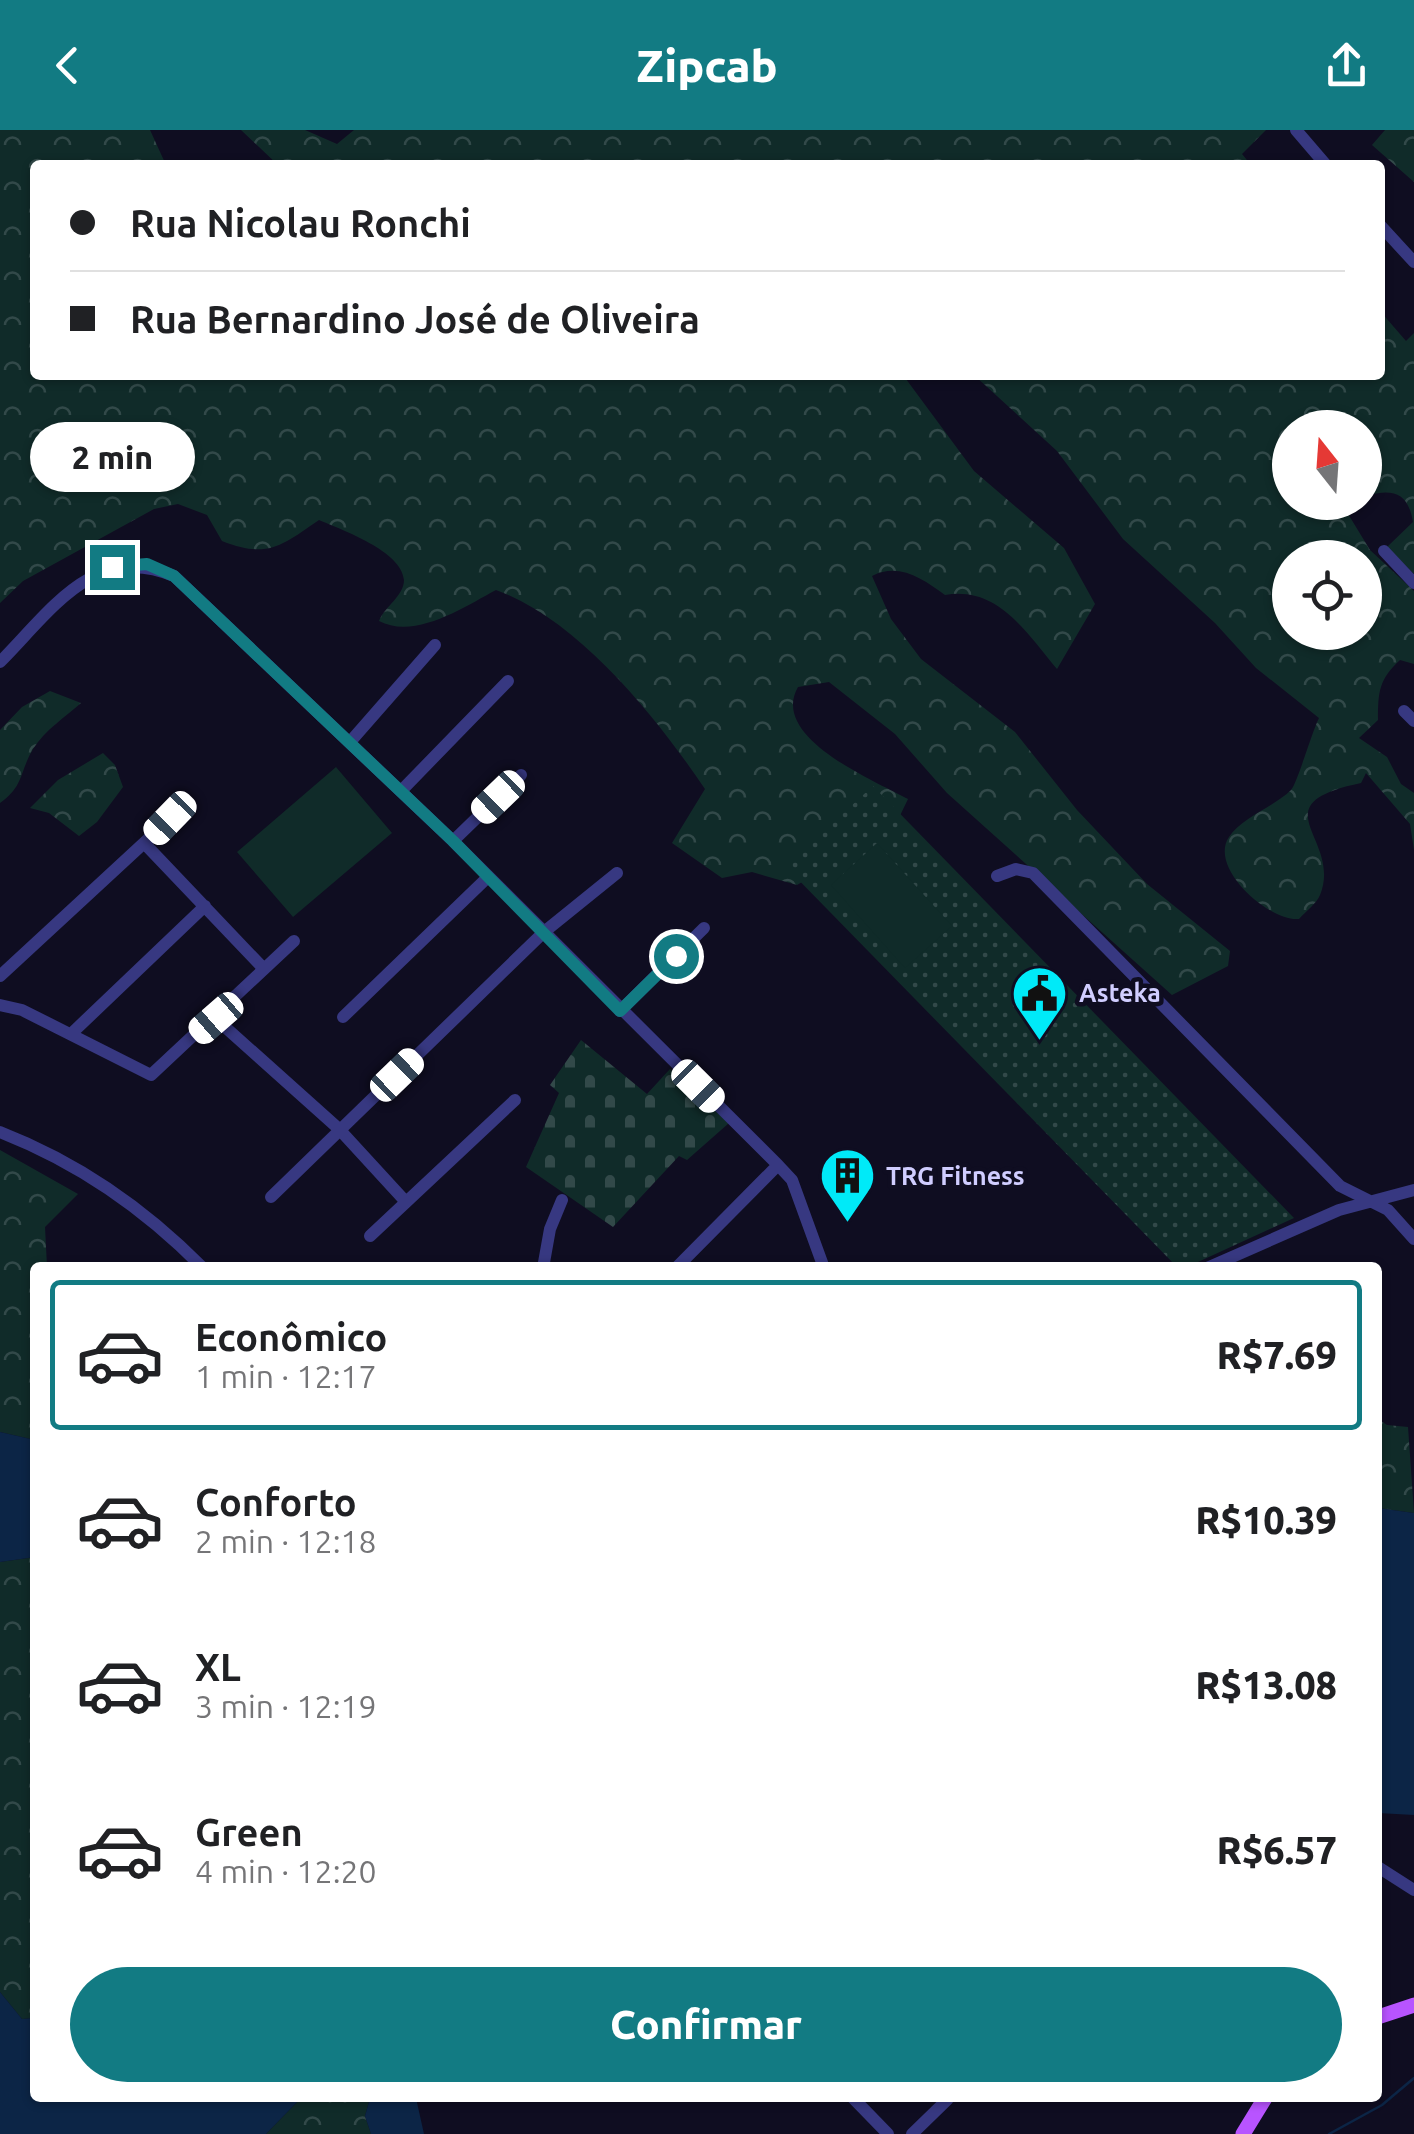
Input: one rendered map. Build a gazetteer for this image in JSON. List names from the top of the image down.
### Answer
{
  "places": {
    "public building": ["Asteka"],
    "building": ["TRG Fitness"]
  },
  "north": "top",
  "page": {
    "header": "Zipcab",
    "banner": ["Rua Nicolau Ronchi", "Rua Bernardino José de Oliveira"],
    "bubble": "2 min",
    "list": [
      {
        "name": "Econômico",
        "note": "1 min · 12:17",
        "value": "R$7.69"
      },
      {
        "name": "Conforto",
        "note": "2 min · 12:18",
        "value": "R$10.39"
      },
      {
        "name": "XL",
        "note": "3 min · 12:19",
        "value": "R$13.08"
      },
      {
        "name": "Green",
        "note": "4 min · 12:20",
        "value": "R$6.57"
      }
    ],
    "buttons": "Confirmar"
  }
}
